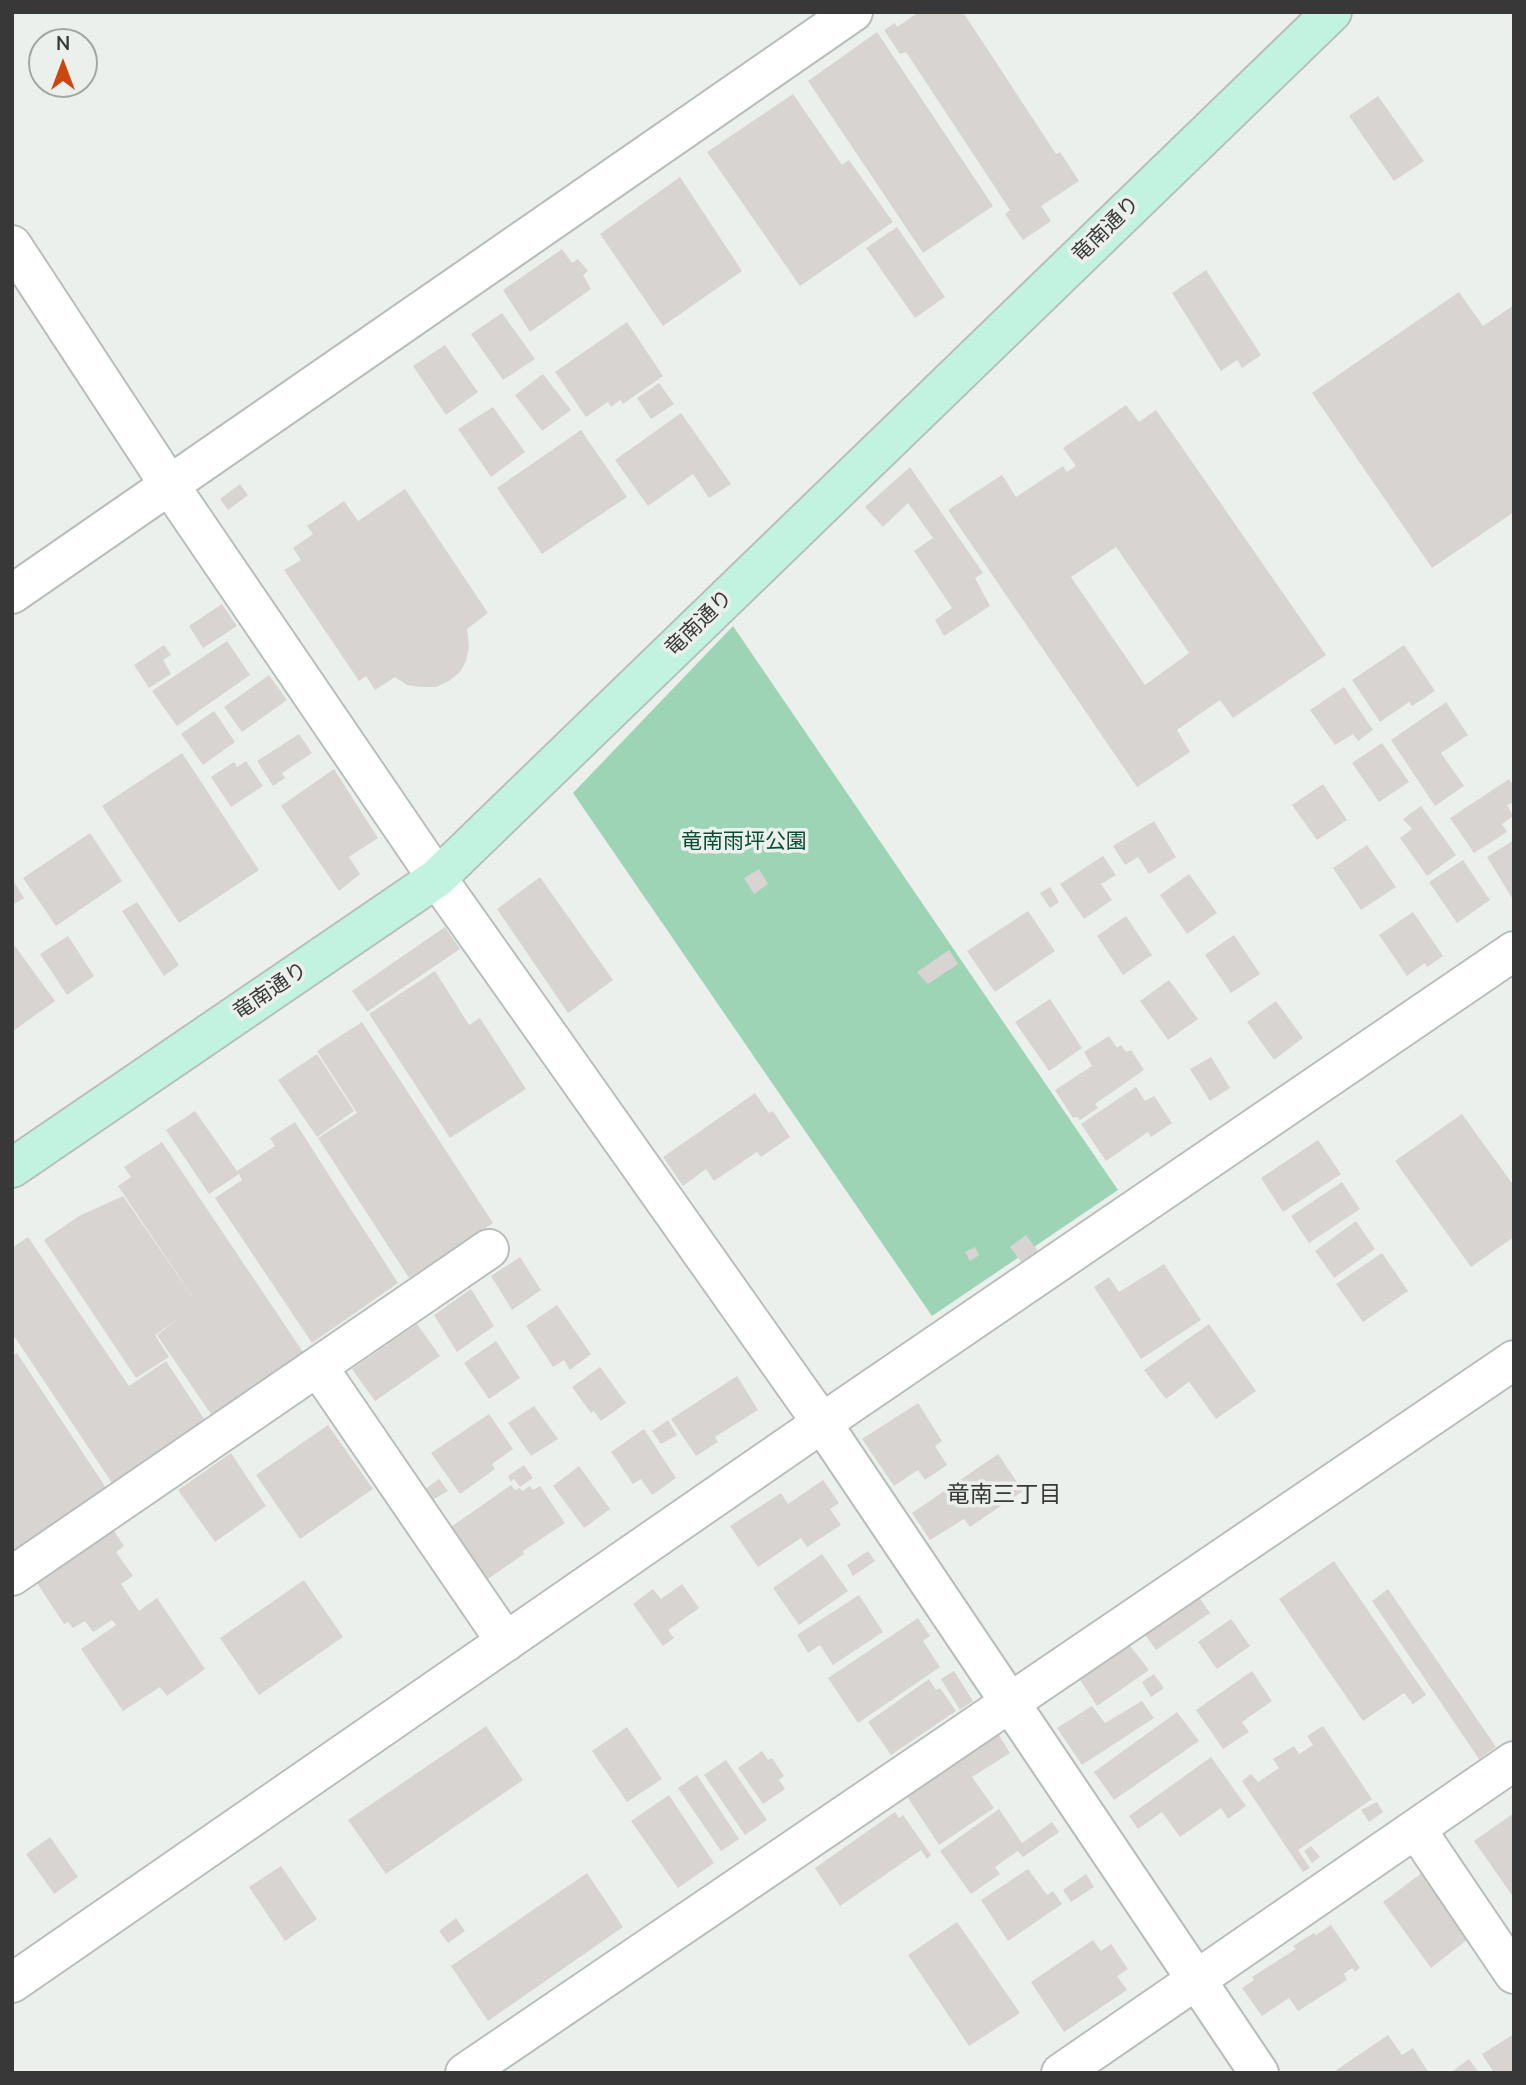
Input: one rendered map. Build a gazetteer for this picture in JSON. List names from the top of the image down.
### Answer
{
  "streets": {
    "street": ["竜南通り"]
  },
  "districts": ["竜南三丁目"],
  "parks": ["竜南雨坪公園"],
  "north": "top"
}
